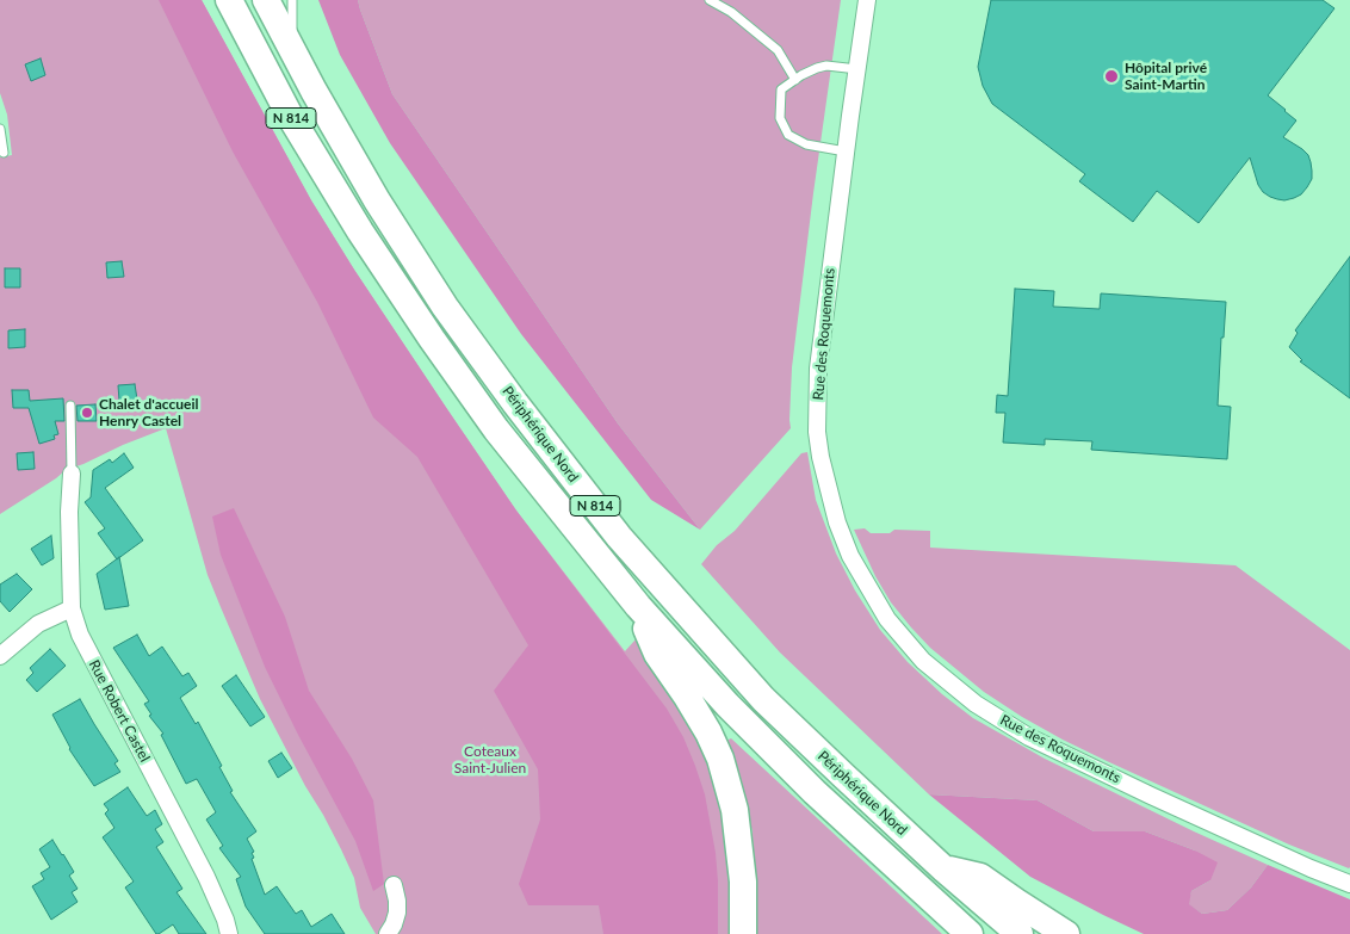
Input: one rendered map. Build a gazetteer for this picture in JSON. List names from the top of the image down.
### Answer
{
  "streets": {
    "highway": ["N 814", "Périphérique Nord"],
    "street": ["Rue des Roquemonts", "Rue Robert Castel"]
  },
  "parks": ["Coteaux Saint-Julien"],
  "places": ["Hôpital privé Saint-Martin", "Chalet d'accueil Henry Castel"]
}
